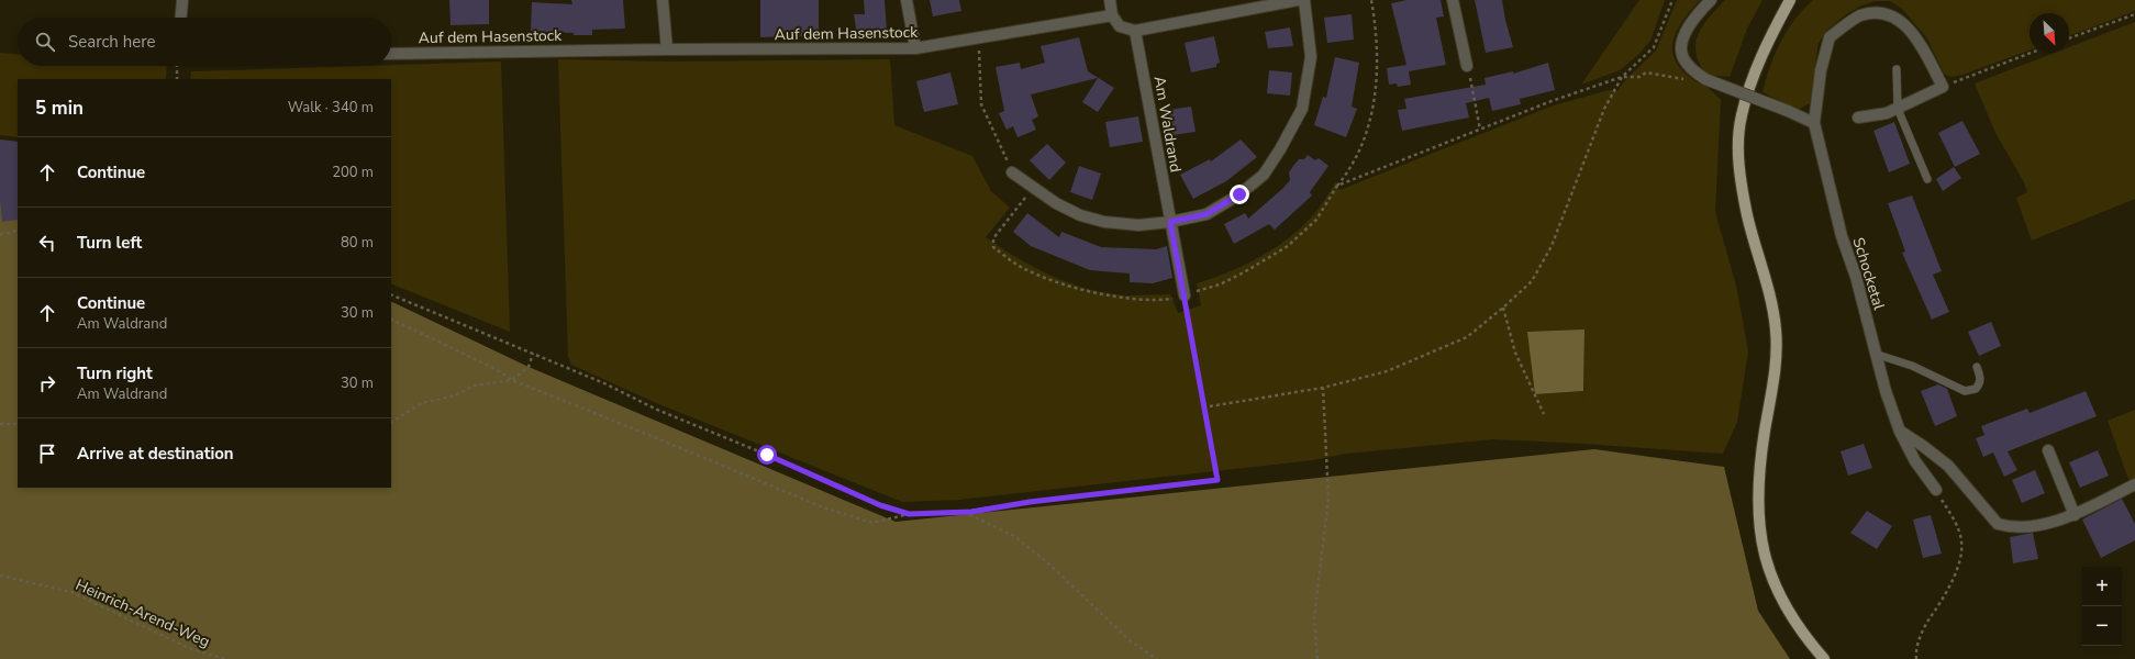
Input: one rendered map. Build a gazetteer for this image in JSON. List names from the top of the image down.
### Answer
{
  "streets": {
    "street": ["Auf dem Hasenstock", "Am Waldrand", "Schocketal"],
    "path": ["Heinrich-Arend-Weg"]
  },
  "north": "bottom right",
  "page": {
    "search": "Search here",
    "heading": ["5 min", "Walk · 340 m"],
    "list": [
      ["Continue", "200 m"],
      ["Turn left", "80 m"],
      ["Continue", "Am Waldrand", "30 m"],
      ["Turn right", "Am Waldrand", "30 m"],
      "Arrive at destination"
    ],
    "map_buttons": ["+", "−"]
  }
}
